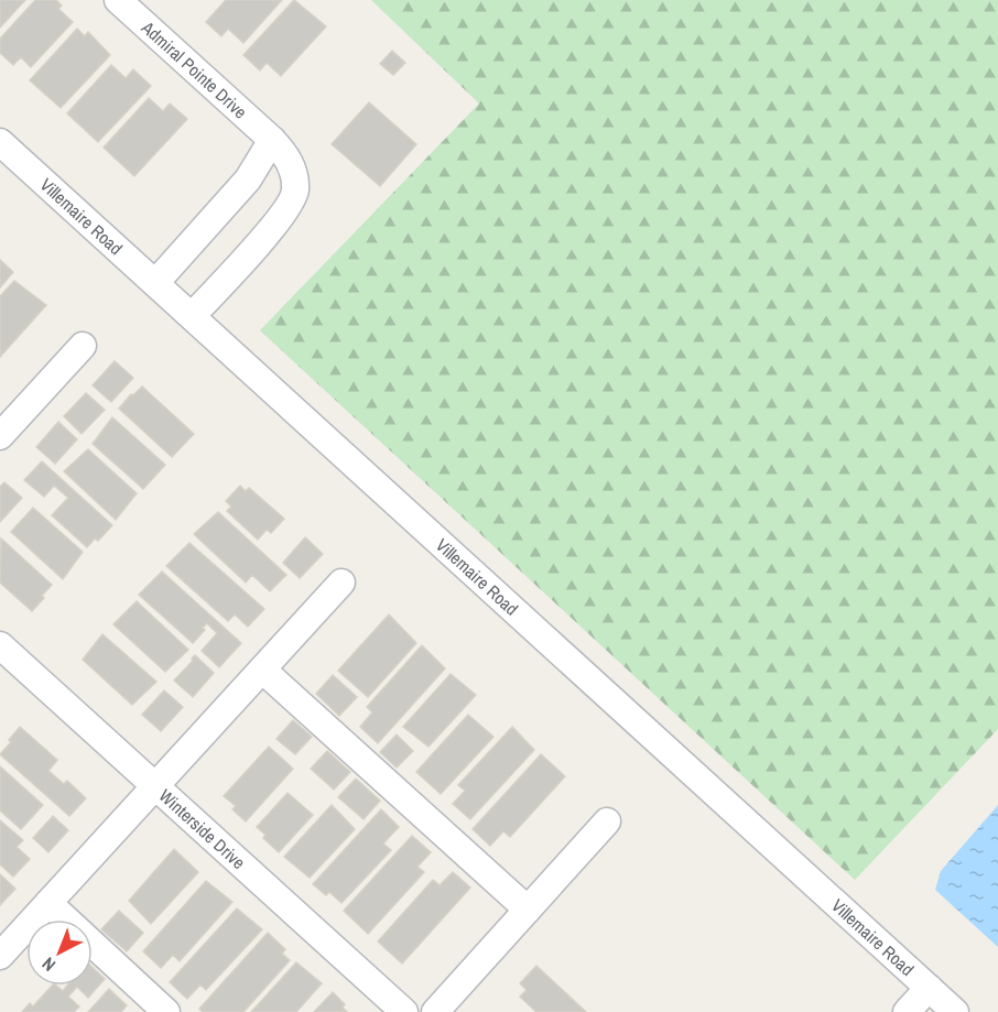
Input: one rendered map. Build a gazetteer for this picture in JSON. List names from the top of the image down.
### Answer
{
  "streets": {
    "street": ["Admiral Pointe Drive", "Villemaire Road", "Winterside Drive"]
  },
  "crossings": [
    ["Admiral Pointe Drive", "Villemaire Road"]
  ],
  "north": "bottom left"
}
